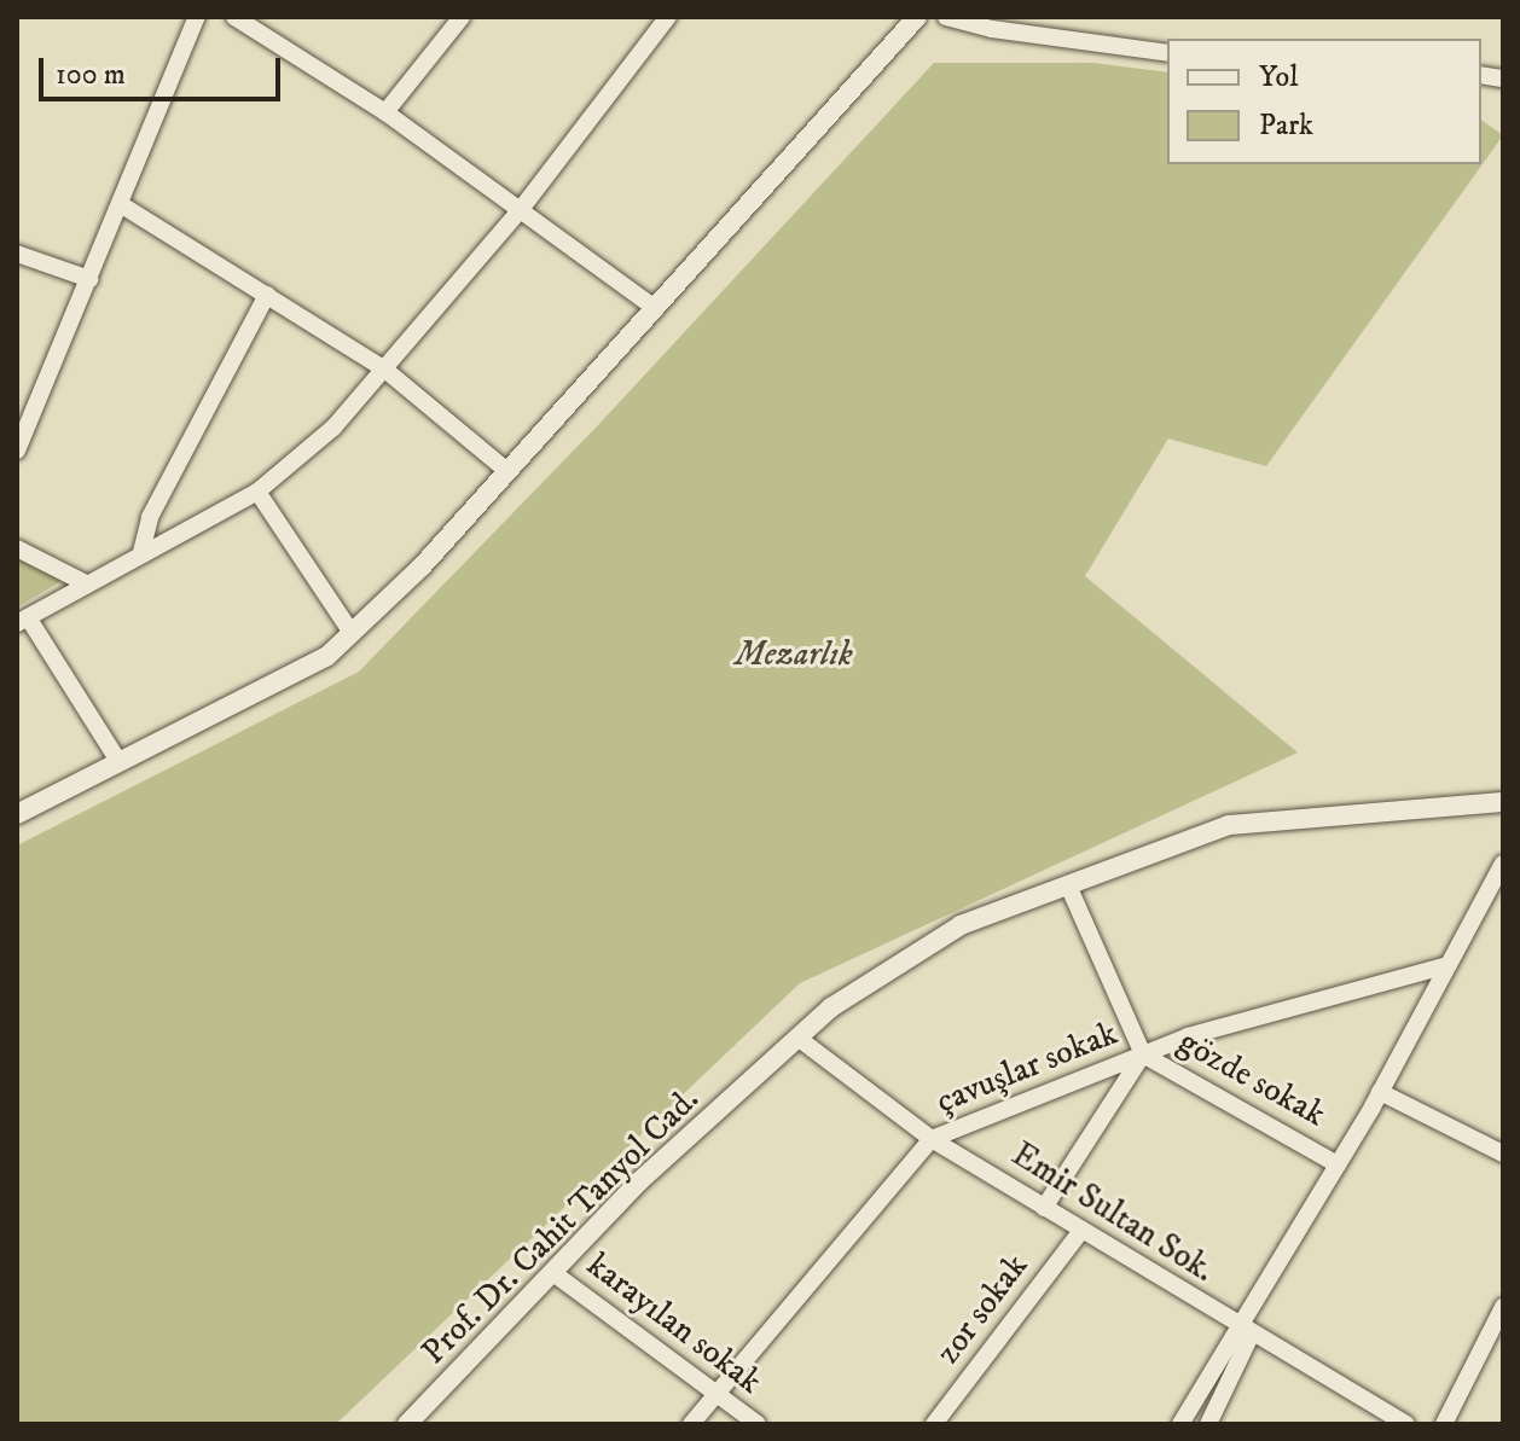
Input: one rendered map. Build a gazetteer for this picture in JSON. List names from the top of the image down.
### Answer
{
  "streets": {
    "street": [
      "çavuşlar sokak",
      "gözde sokak",
      "Emir Sultan Sok.",
      "Prof. Dr. Cahit Tanyol Cad.",
      "zor sokak",
      "karayılan sokak"
    ]
  },
  "crossings": [
    ["çavuşlar sokak", "gözde sokak"],
    ["çavuşlar sokak", "Emir Sultan Sok."],
    ["çavuşlar sokak", "karayılan sokak"],
    ["gözde sokak", "Emir Sultan Sok."],
    ["gözde sokak", "Prof. Dr. Cahit Tanyol Cad."],
    ["Emir Sultan Sok.", "Prof. Dr. Cahit Tanyol Cad."],
    ["Emir Sultan Sok.", "zor sokak"],
    ["Prof. Dr. Cahit Tanyol Cad.", "karayılan sokak"]
  ],
  "parks": ["Mezarlık"],
  "legend": ["Yol", "Park"],
  "scale_bar": "100 m"
}
